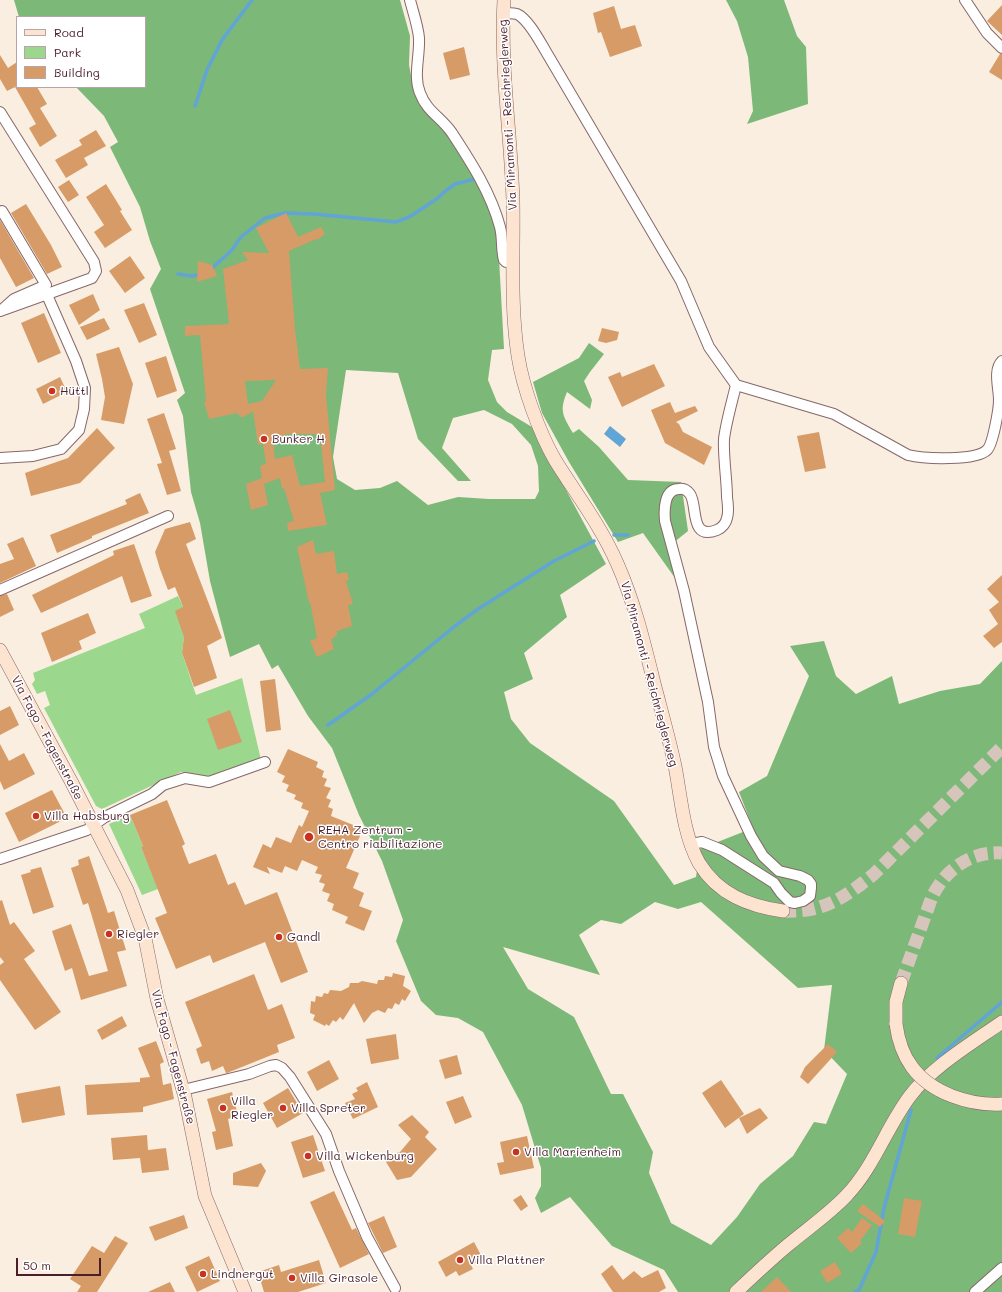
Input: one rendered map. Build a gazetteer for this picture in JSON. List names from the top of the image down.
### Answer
{
  "streets": {
    "main road": ["Via Miramonti - Reichrieglerweg", "Via Fago - Fagenstraße"]
  },
  "places": [
    "Hüttl",
    "Bunker H",
    "Villa Habsburg",
    "REHA Zentrum - Centro riabilitazione",
    "Riegler",
    "Gandl",
    "Villa Riegler",
    "Villa Spreter",
    "Villa Marienheim",
    "Villa Wickenburg",
    "Villa Plattner",
    "Lindnergut",
    "Villa Girasole"
  ],
  "legend": ["Road", "Park", "Building"],
  "scale_bar": "50 m"
}
